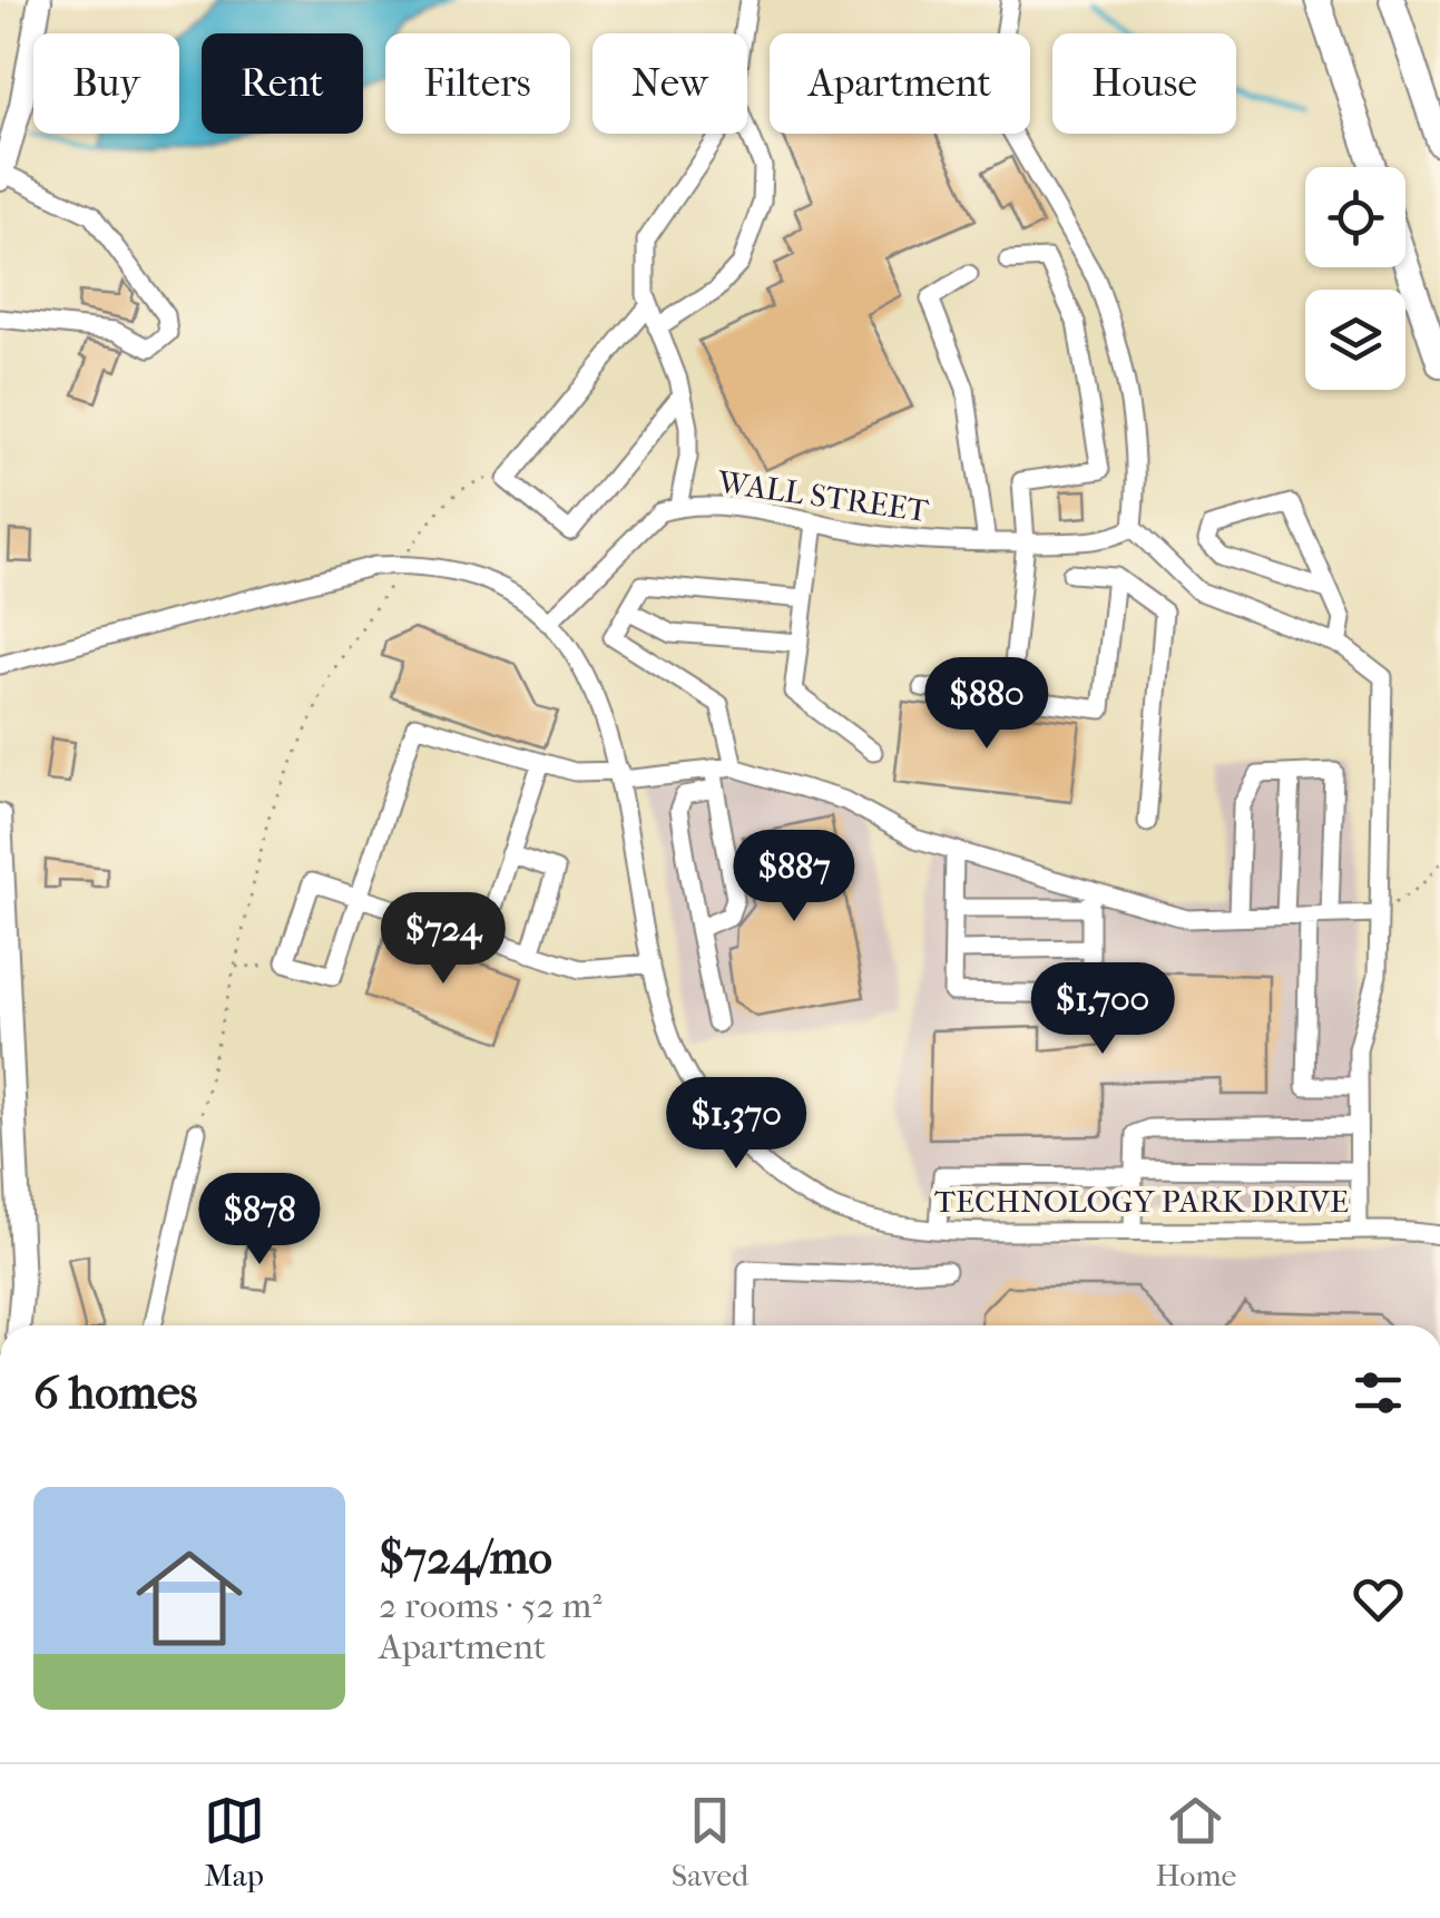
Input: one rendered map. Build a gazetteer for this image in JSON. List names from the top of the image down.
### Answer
{
  "streets": {
    "street": ["WALL STREET", "TECHNOLOGY PARK DRIVE"]
  },
  "crossings": [
    ["WALL STREET", "TECHNOLOGY PARK DRIVE"]
  ],
  "page": {
    "chip": [
      "Buy",
      "Rent",
      "Filters",
      "New",
      "Apartment",
      "House"
    ],
    "price": [
      "$880",
      "$887",
      "$724",
      "$1,700",
      "$1,370",
      "$878"
    ],
    "heading": "6 homes",
    "list": [
      {
        "name": "$724/mo",
        "note": "2 rooms · 52 m² · Apartment"
      }
    ],
    "tabs": ["Map", "Saved", "Home"]
  }
}
